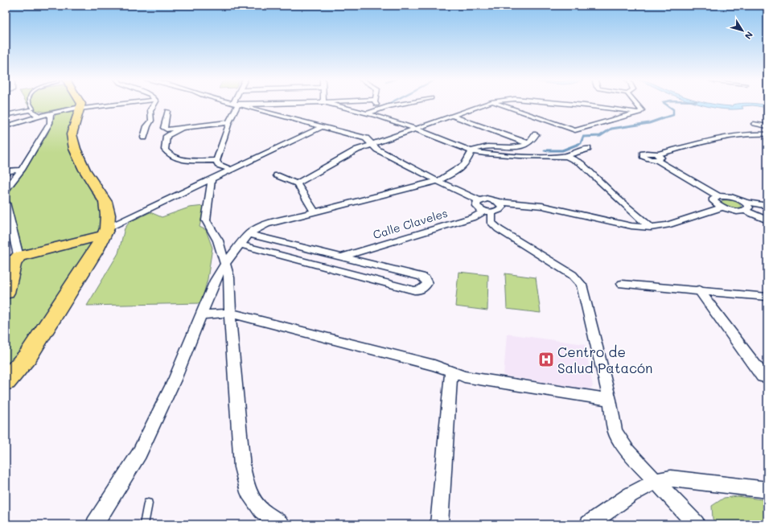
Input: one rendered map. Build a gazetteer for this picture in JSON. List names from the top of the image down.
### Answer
{
  "streets": {
    "street": ["Calle Claveles"]
  },
  "places": {
    "hospital": ["Centro de Salud Patacón"]
  },
  "north": "bottom right"
}
